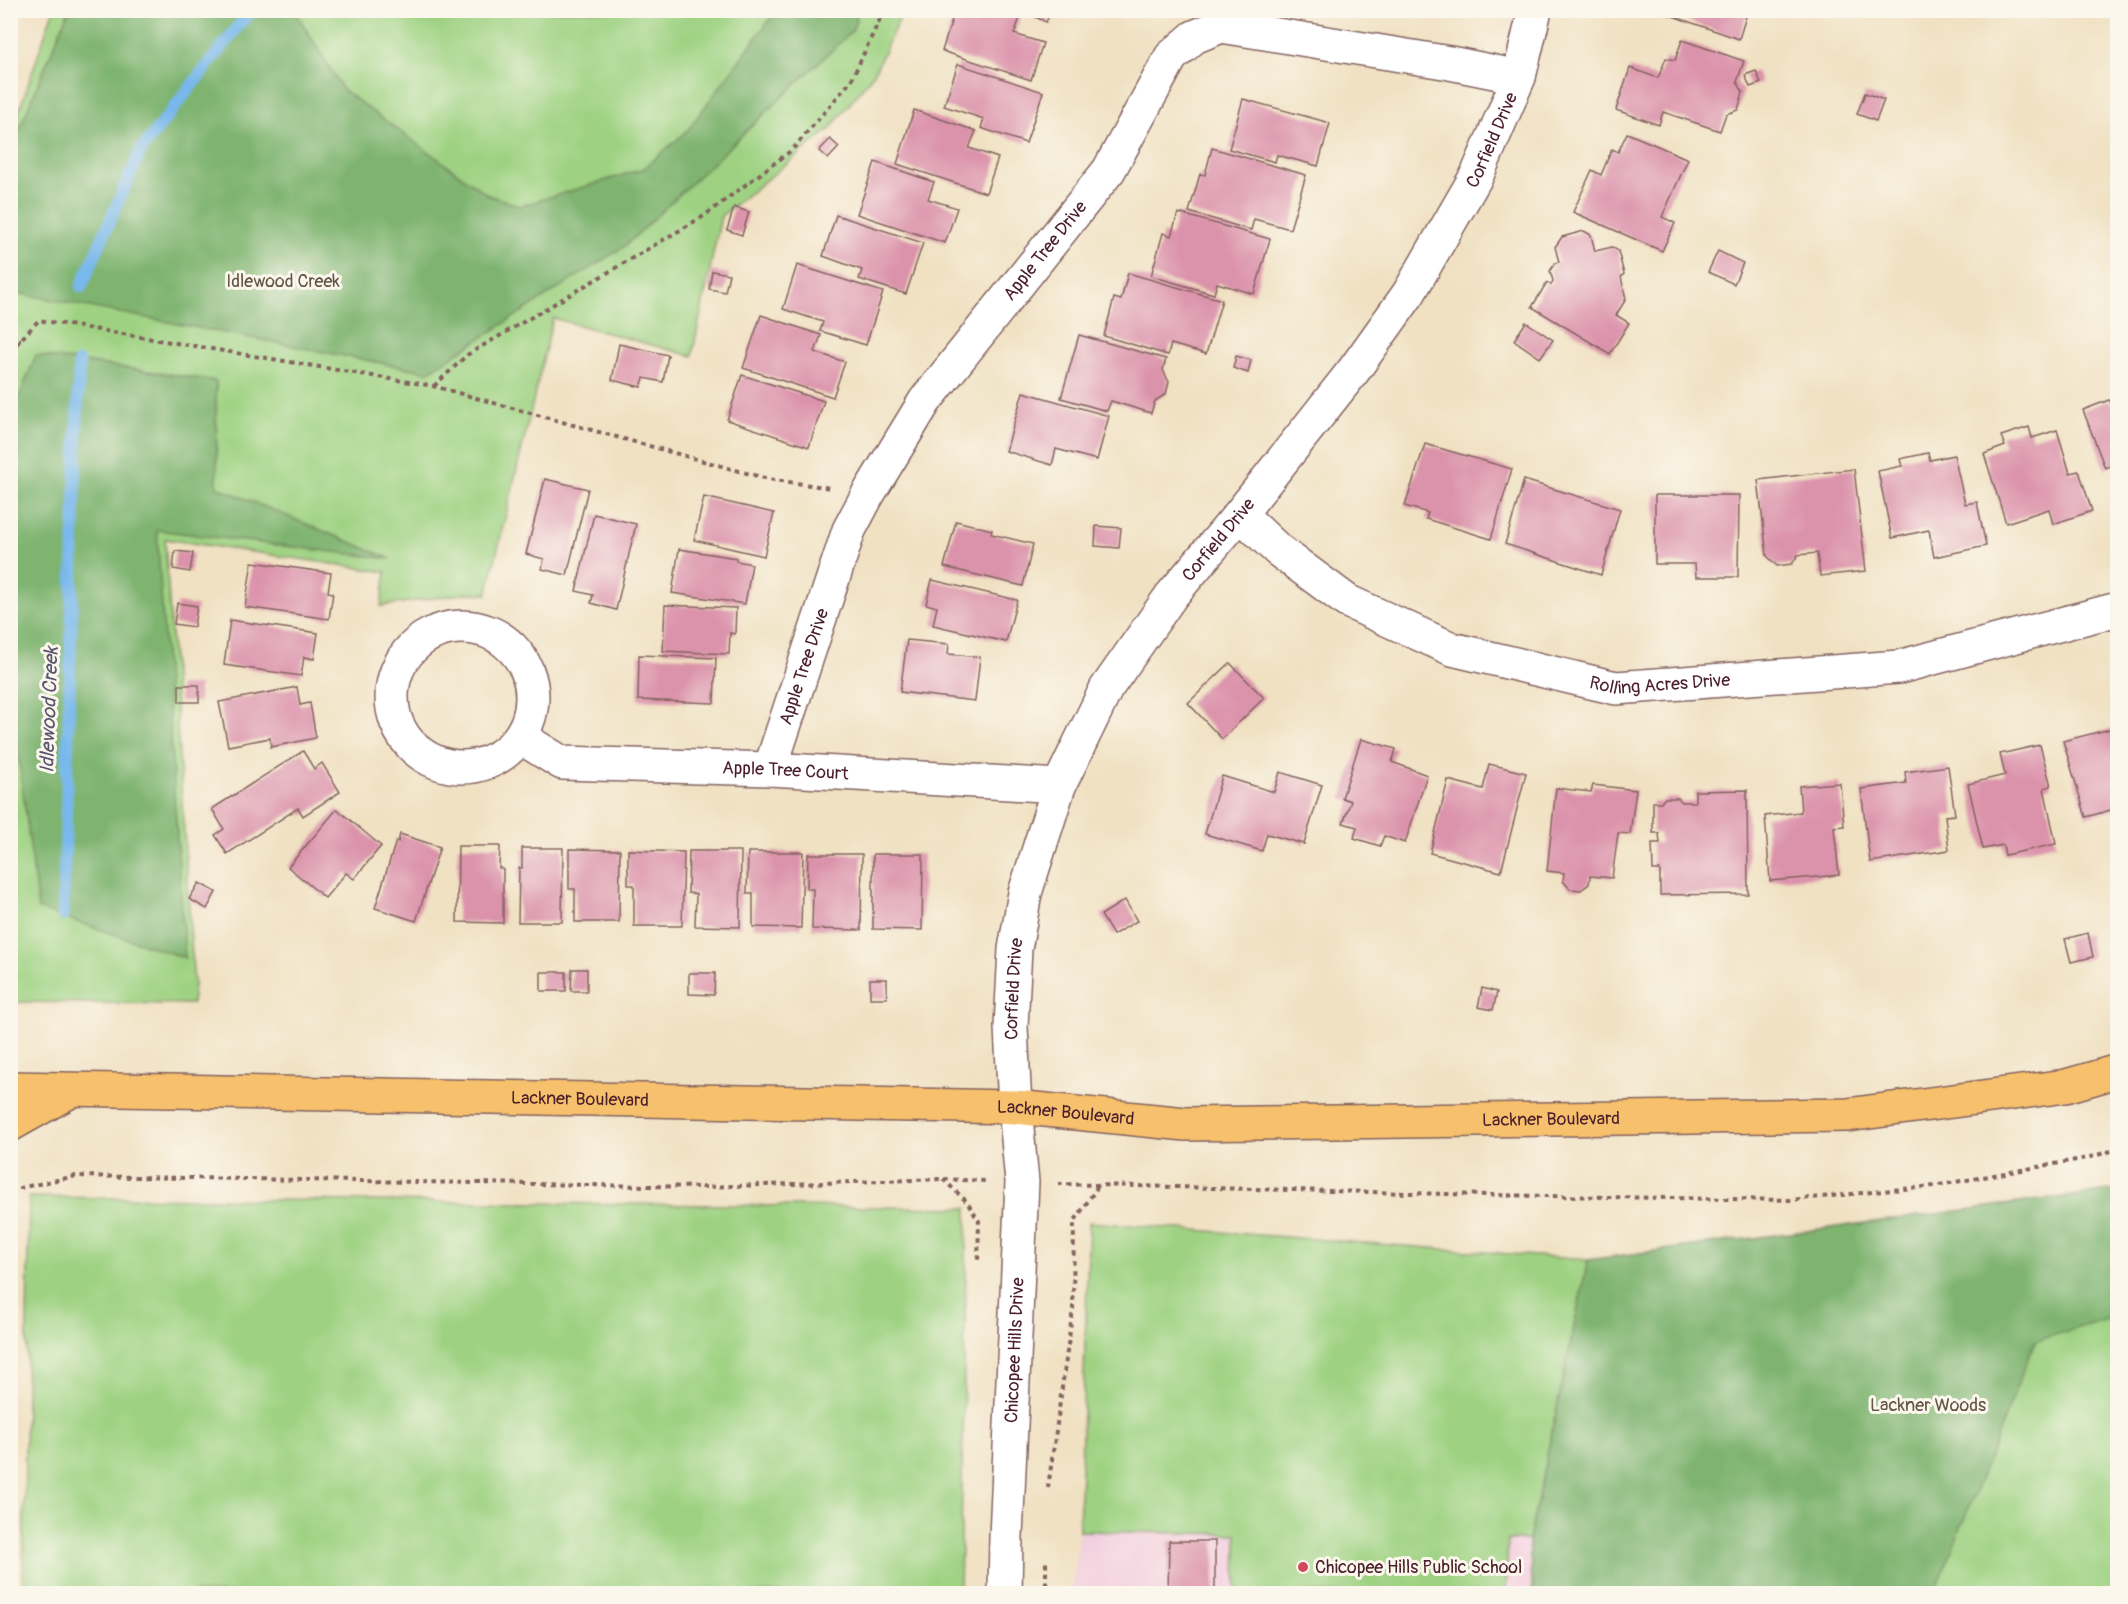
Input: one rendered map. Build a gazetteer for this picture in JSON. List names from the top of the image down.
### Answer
{
  "streets": {
    "main road": ["Lackner Boulevard"],
    "street": [
      "Corfield Drive",
      "Apple Tree Drive",
      "Rolling Acres Drive",
      "Apple Tree Court",
      "Chicopee Hills Drive"
    ]
  },
  "crossings": [
    ["Corfield Drive", "Apple Tree Drive"],
    ["Corfield Drive", "Rolling Acres Drive"],
    ["Corfield Drive", "Apple Tree Court"],
    ["Corfield Drive", "Lackner Boulevard"],
    ["Corfield Drive", "Chicopee Hills Drive"],
    ["Apple Tree Drive", "Apple Tree Court"],
    ["Lackner Boulevard", "Chicopee Hills Drive"]
  ],
  "water": ["Idlewood Creek"],
  "parks": ["Idlewood Creek", "Lackner Woods"],
  "places": ["Chicopee Hills Public School"]
}
